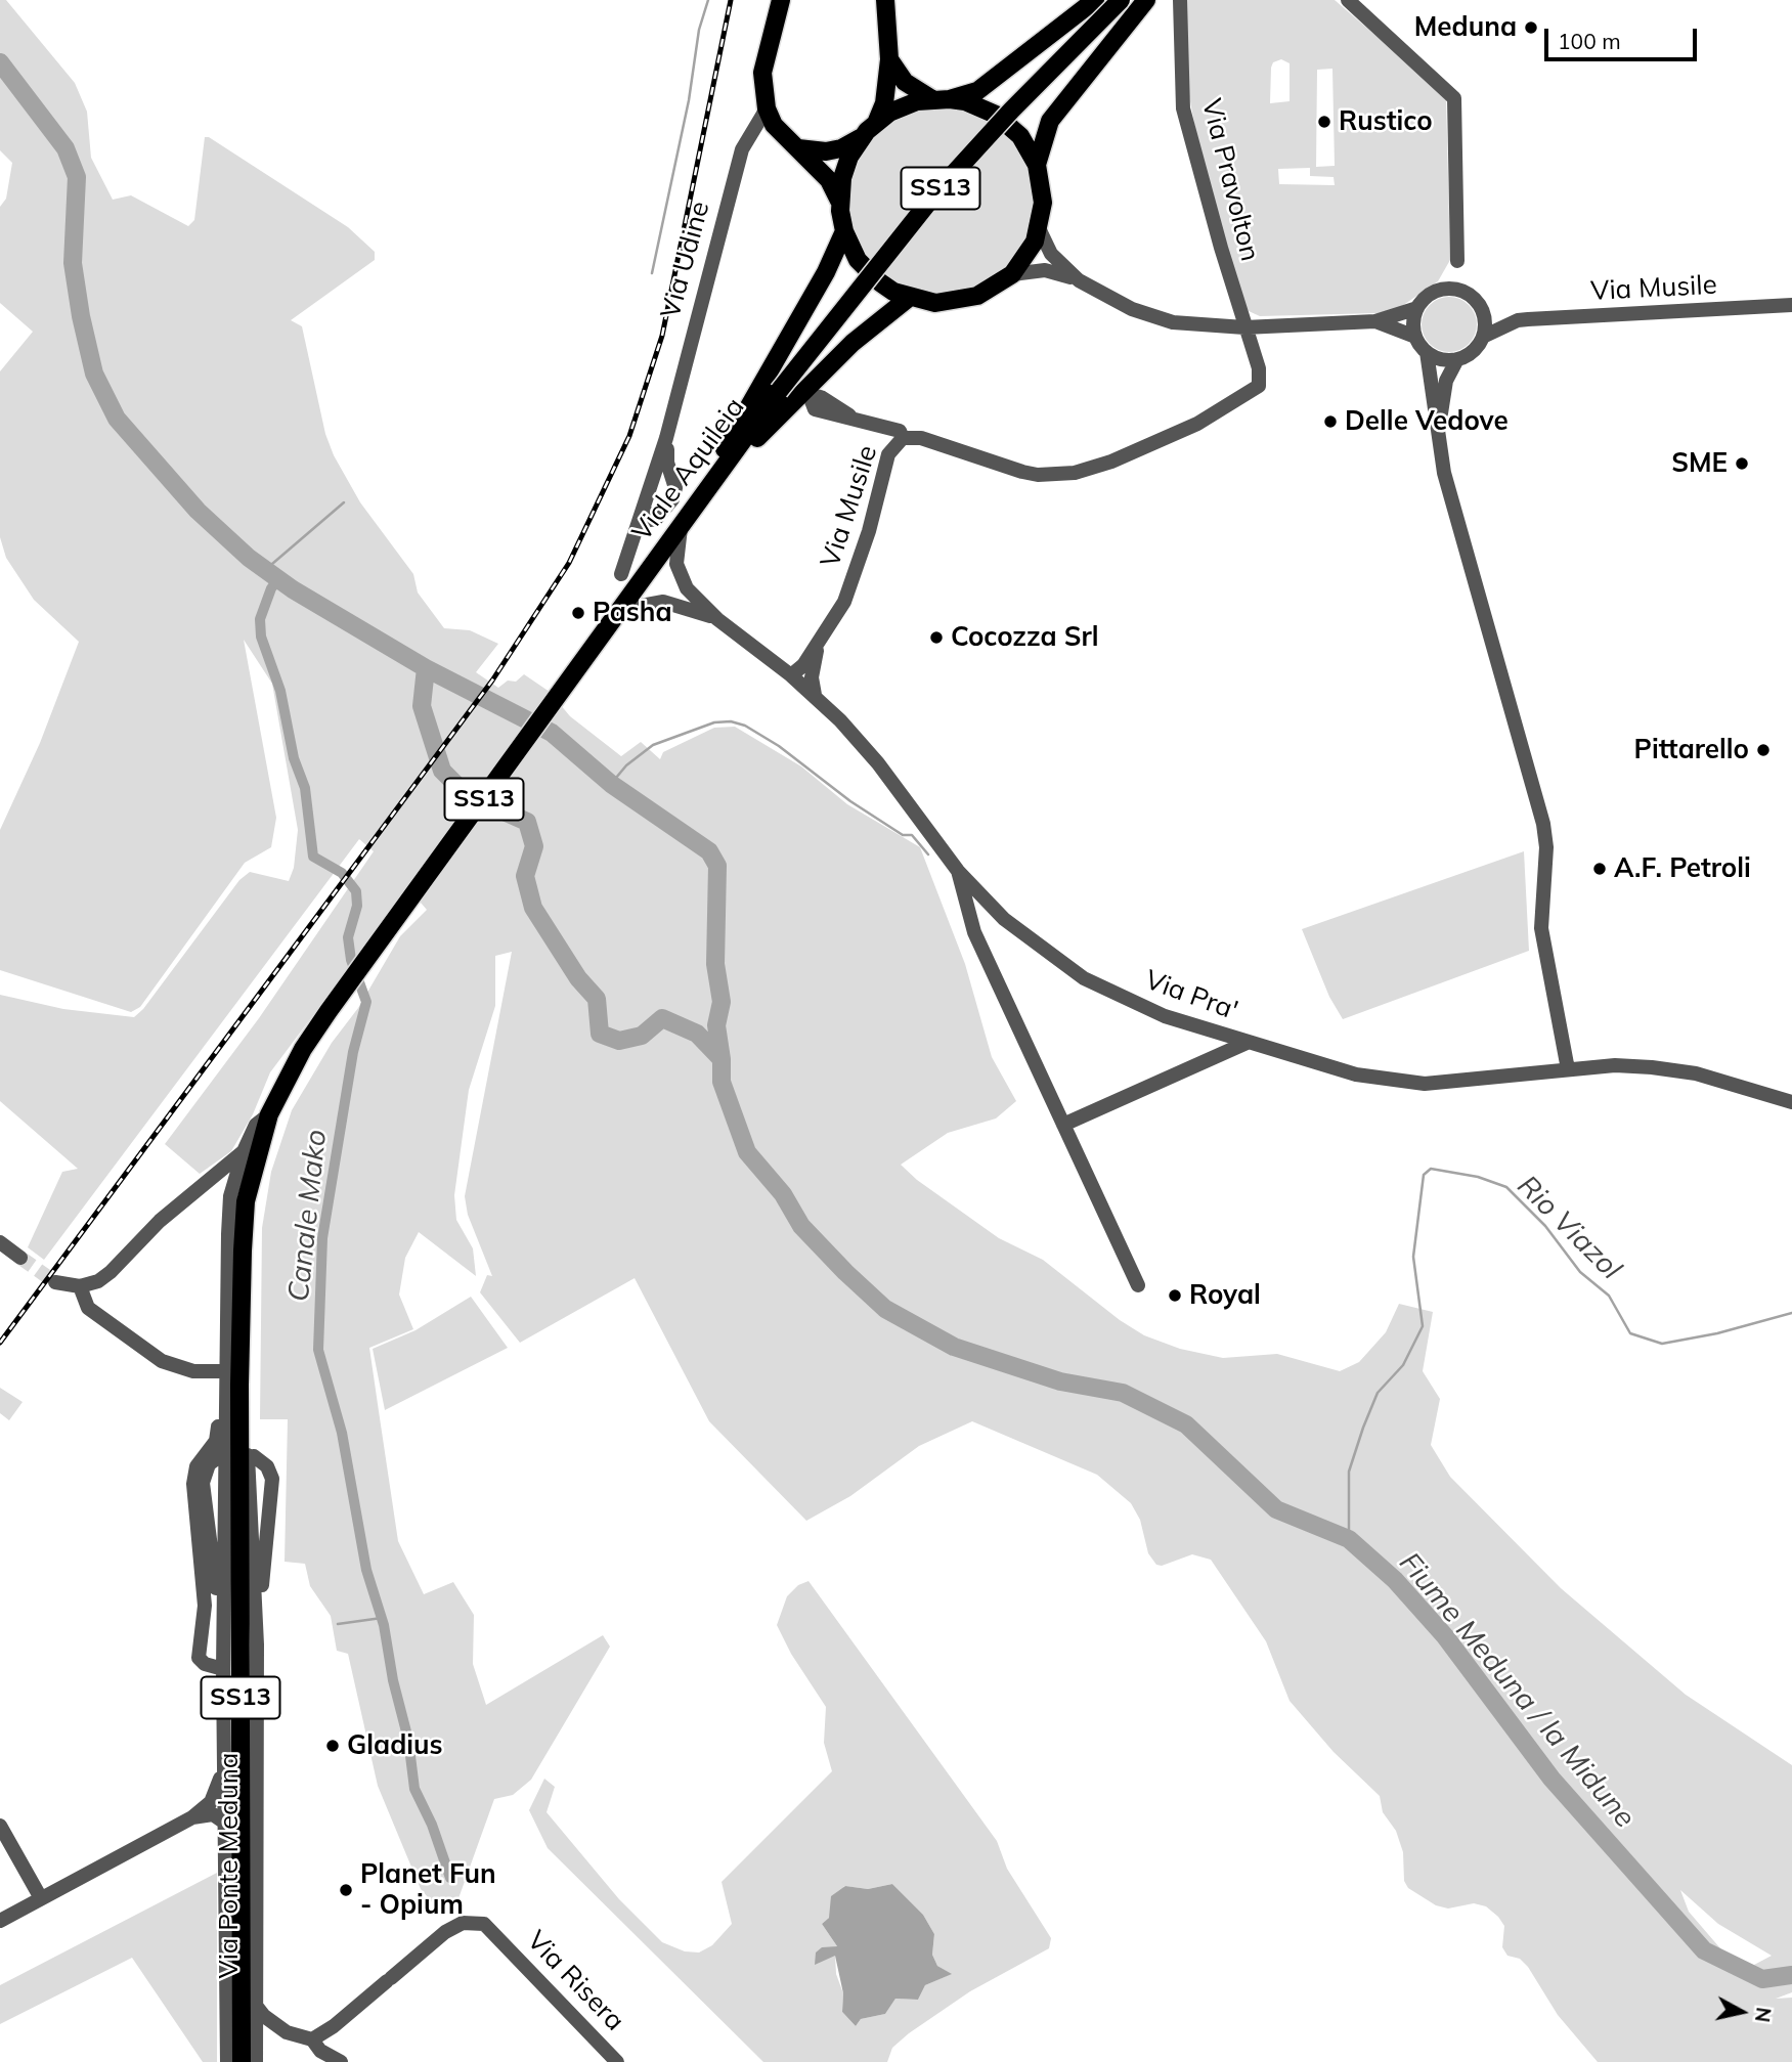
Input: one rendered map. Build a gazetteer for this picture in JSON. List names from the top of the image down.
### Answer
{
  "streets": {
    "main road": ["SS13", "Viale Aquileia", "Via Ponte Meduna"],
    "street": [
      "Via Pravolton",
      "Via Udine",
      "Via Musile",
      "Via Pra'",
      "Via Risera"
    ]
  },
  "crossings": [
    ["Via Pravolton", "Via Musile"],
    ["SS13", "Via Ponte Meduna"],
    ["Via Musile", "Via Pra'"],
    ["Viale Aquileia", "Via Pra'"],
    ["Viale Aquileia", "Via Ponte Meduna"]
  ],
  "water": ["Canale Mako", "Rio Viazol", "Fiume Meduna / la Midune"],
  "places": [
    "Meduna",
    "Rustico",
    "Delle Vedove",
    "SME",
    "Pasha",
    "Cocozza Srl",
    "Pittarello",
    "A.F. Petroli",
    "Royal",
    "Gladius",
    "Planet Fun - Opium"
  ],
  "scale_bar": "100 m",
  "north": "right"
}
